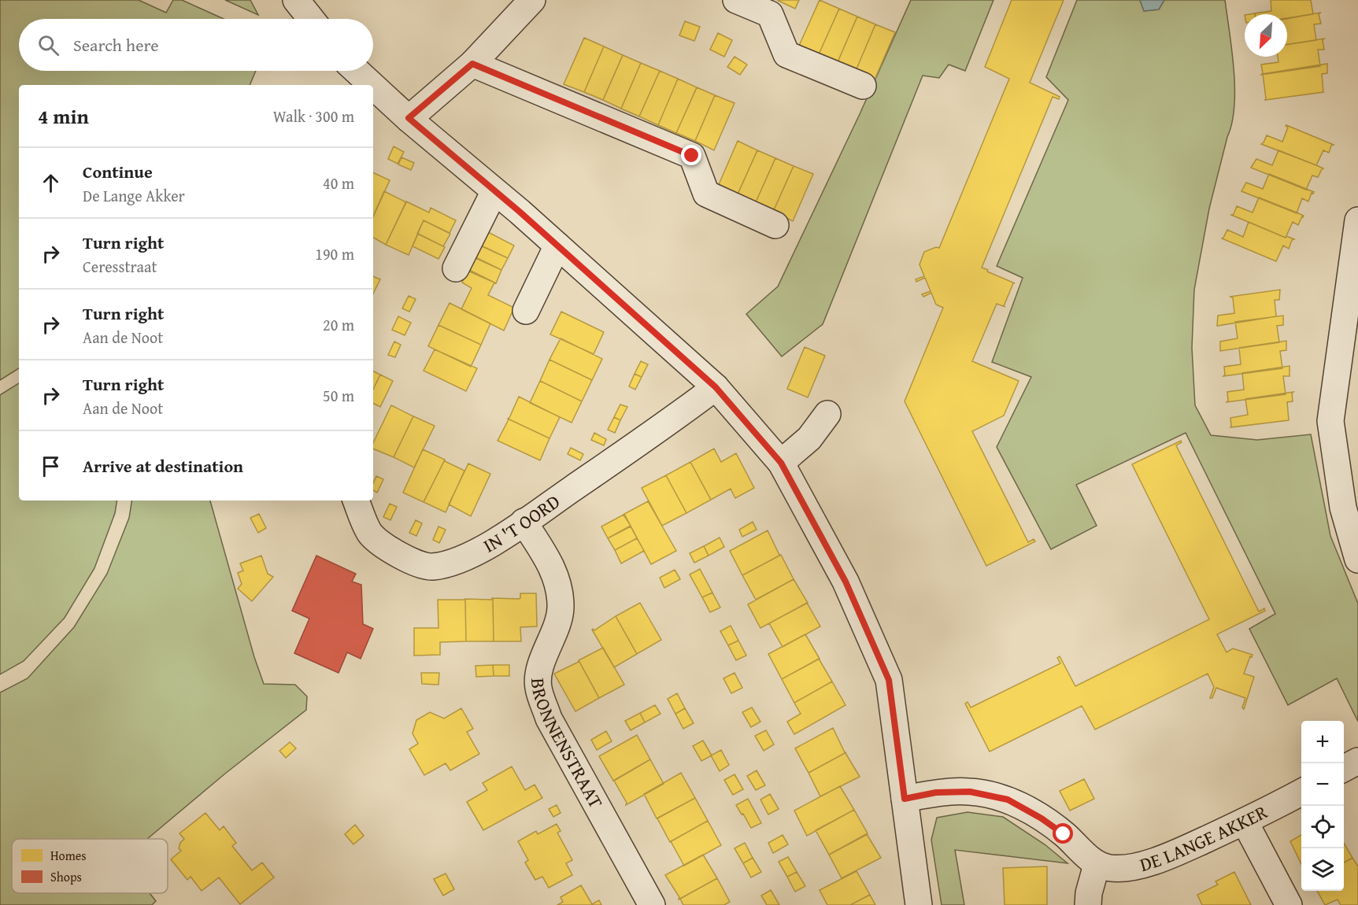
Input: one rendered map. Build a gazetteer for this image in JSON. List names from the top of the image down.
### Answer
{
  "streets": {
    "street": ["IN 'T OORD", "BRONNENSTRAAT", "DE LANGE AKKER"]
  },
  "crossings": [
    ["IN 'T OORD", "BRONNENSTRAAT"]
  ],
  "legend": ["Homes", "Shops"],
  "north": "bottom left",
  "page": {
    "search": "Search here",
    "heading": ["4 min", "Walk · 300 m"],
    "list": [
      ["Continue", "De Lange Akker", "40 m"],
      ["Turn right", "Ceresstraat", "190 m"],
      ["Turn right", "Aan de Noot", "20 m"],
      ["Turn right", "Aan de Noot", "50 m"],
      "Arrive at destination"
    ],
    "map_buttons": ["+", "−"]
  }
}
